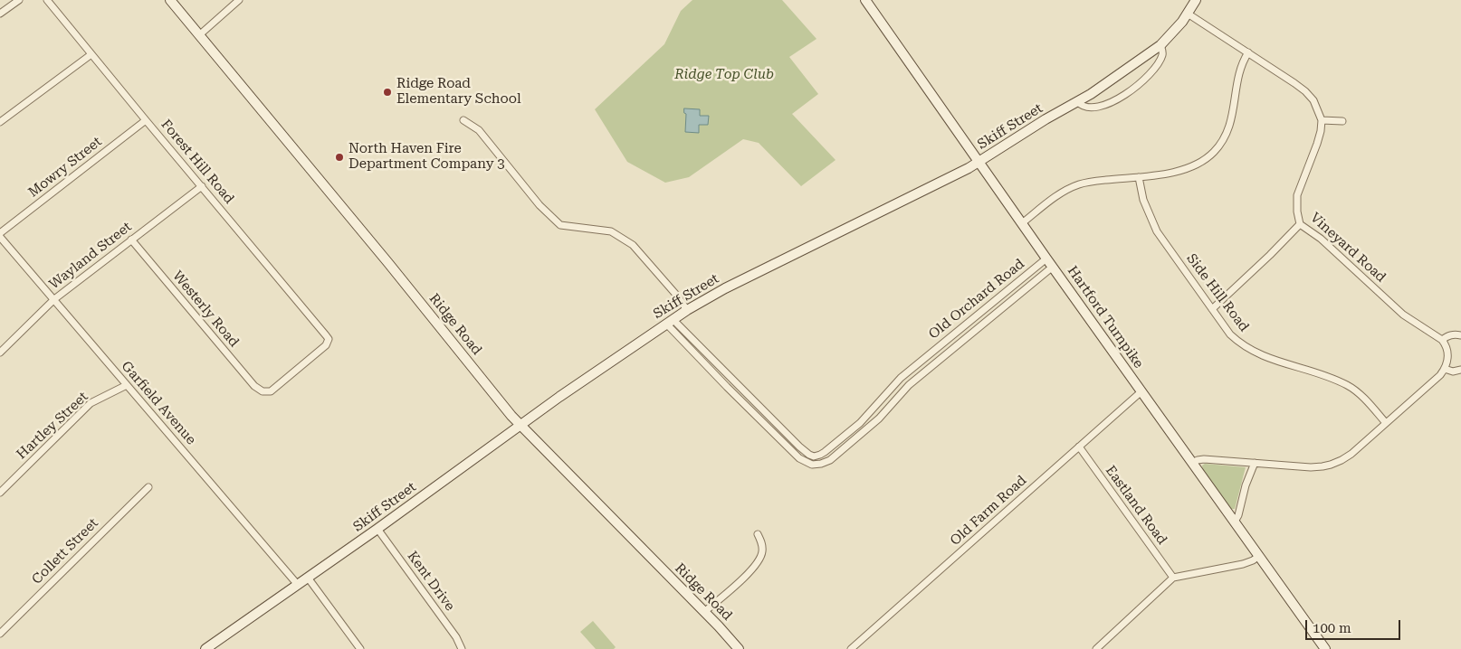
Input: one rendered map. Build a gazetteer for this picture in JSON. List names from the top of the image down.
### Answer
{
  "streets": {
    "main road": ["Skiff Street", "Hartford Turnpike", "Ridge Road"],
    "street": [
      "Forest Hill Road",
      "Mowry Street",
      "Vineyard Road",
      "Wayland Street",
      "Side Hill Road",
      "Old Orchard Road",
      "Westerly Road",
      "Garfield Avenue",
      "Hartley Street",
      "Eastland Road",
      "Old Farm Road",
      "Collett Street",
      "Kent Drive"
    ]
  },
  "crossings": [
    ["Skiff Street", "Hartford Turnpike"],
    ["Skiff Street", "Ridge Road"],
    ["Skiff Street", "Garfield Avenue"],
    ["Skiff Street", "Kent Drive"],
    ["Forest Hill Road", "Mowry Street"],
    ["Forest Hill Road", "Wayland Street"],
    ["Forest Hill Road", "Westerly Road"],
    ["Wayland Street", "Westerly Road"],
    ["Wayland Street", "Garfield Avenue"],
    ["Old Orchard Road", "Hartford Turnpike"],
    ["Hartford Turnpike", "Old Farm Road"],
    ["Garfield Avenue", "Hartley Street"],
    ["Eastland Road", "Old Farm Road"]
  ],
  "parks": ["Ridge Top Club"],
  "places": ["Ridge Road Elementary School", "North Haven Fire Department Company 3"],
  "scale_bar": "100 m"
}
